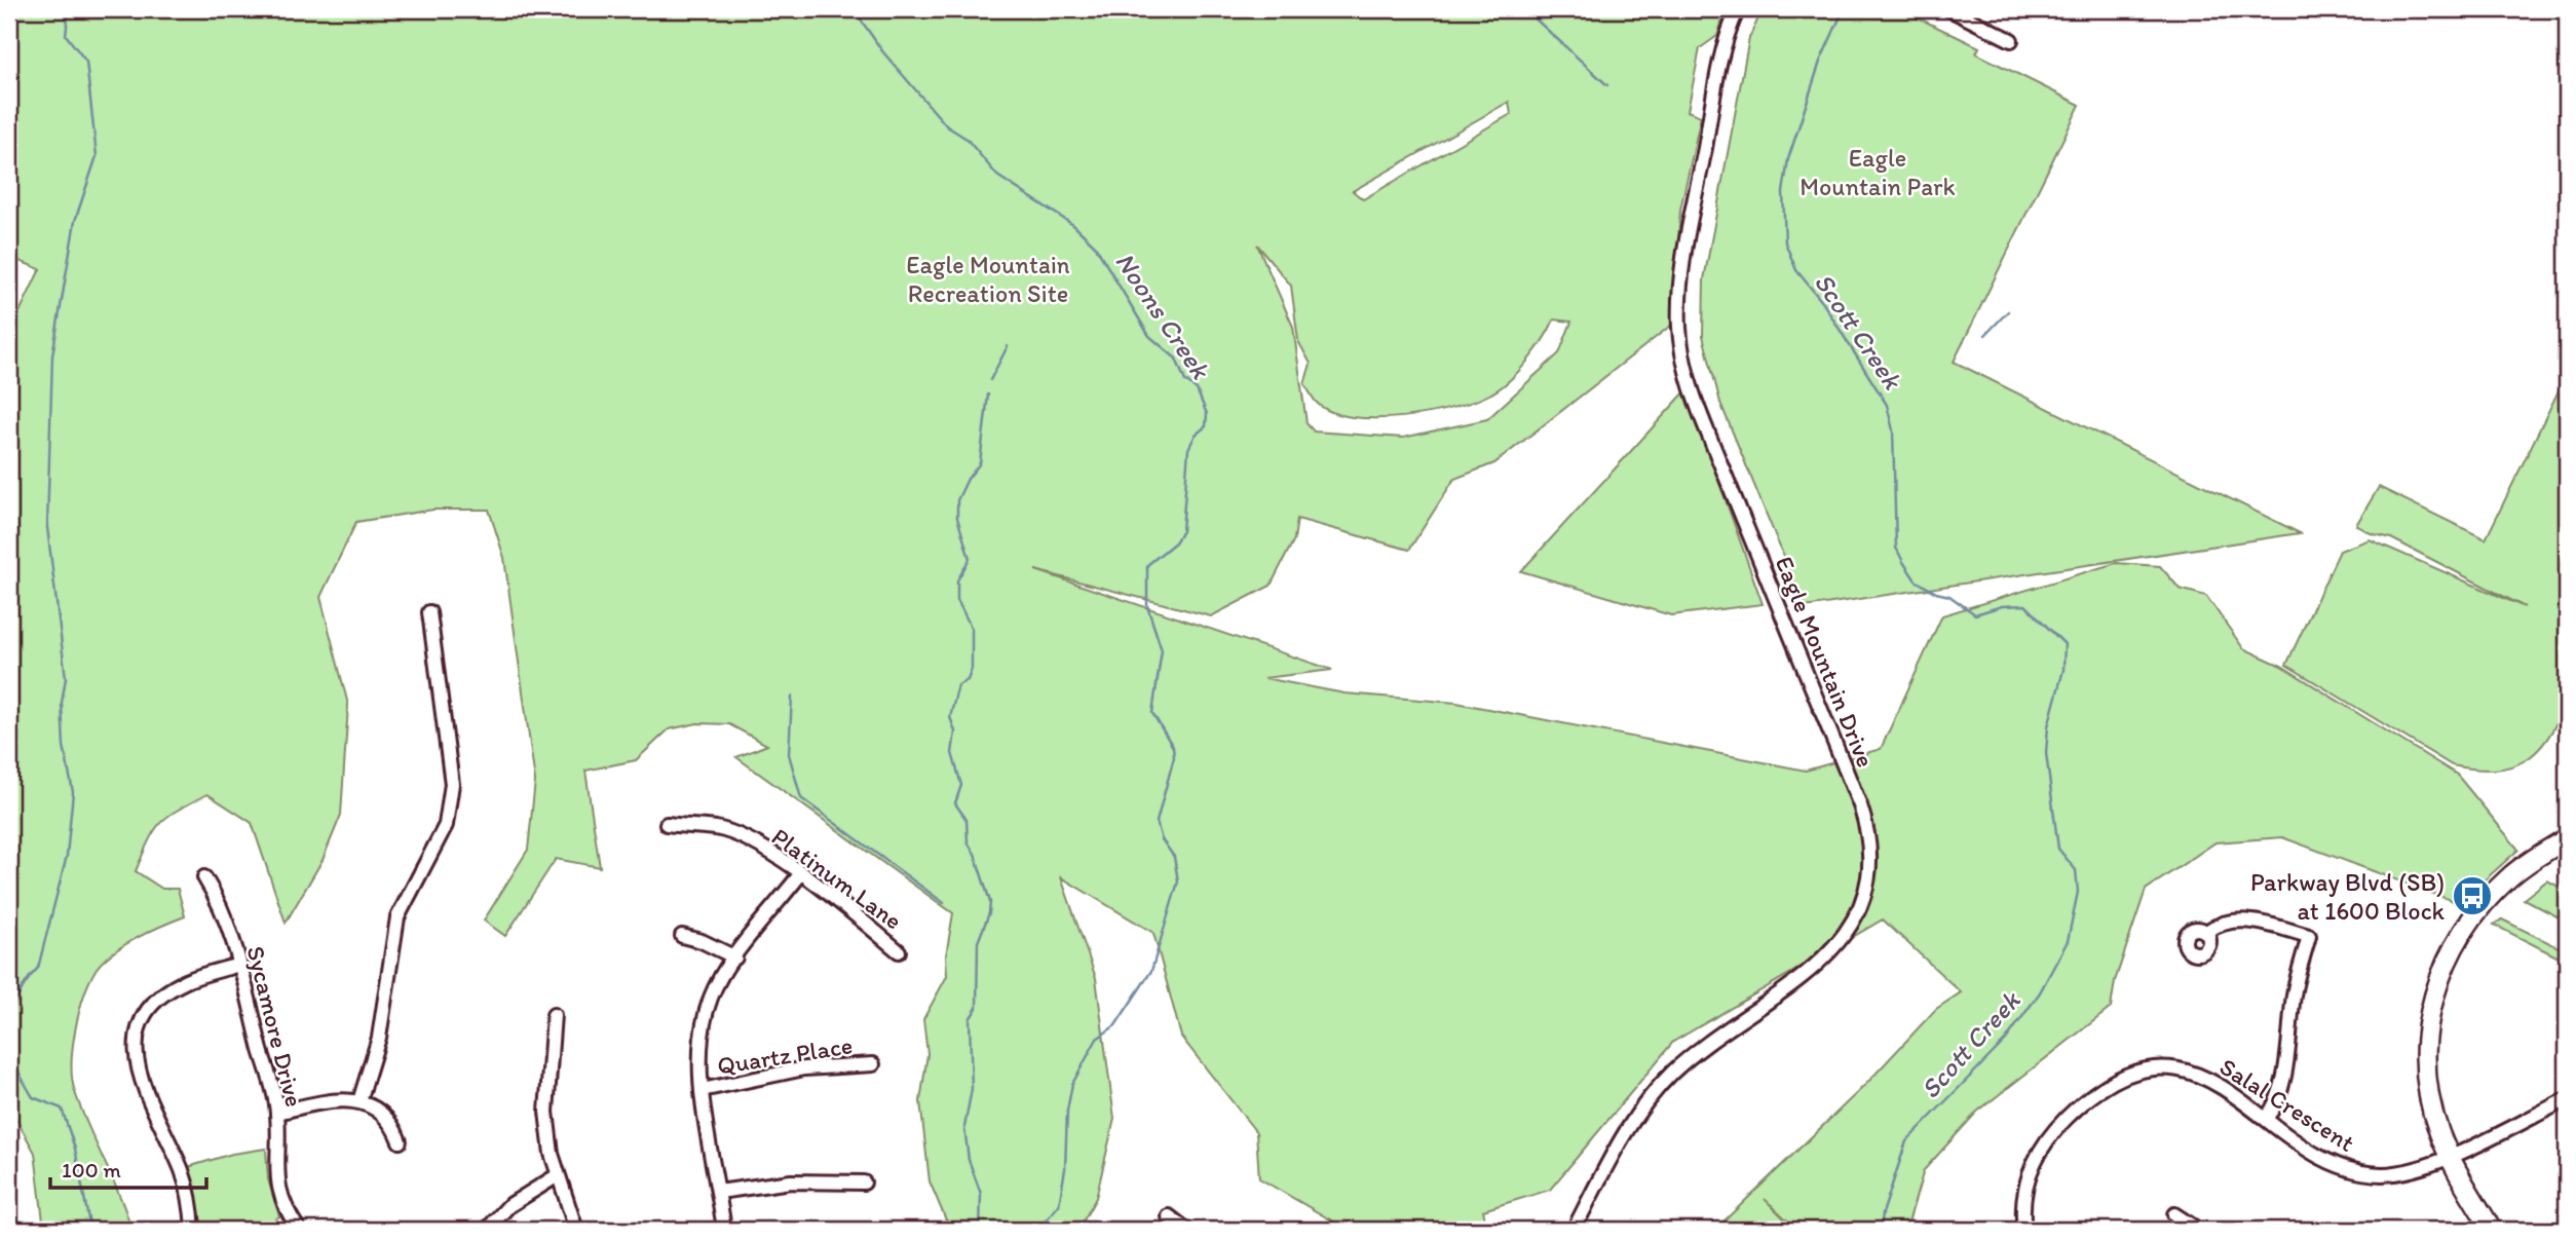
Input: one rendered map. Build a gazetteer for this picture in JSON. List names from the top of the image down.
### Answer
{
  "streets": {
    "street": [
      "Eagle Mountain Drive",
      "Platinum Lane",
      "Sycamore Drive",
      "Quartz Place",
      "Salal Crescent"
    ]
  },
  "water": ["Noons Creek", "Scott Creek"],
  "parks": ["Eagle Mountain Park", "Eagle Mountain Recreation Site"],
  "places": {
    "bus stop": ["Parkway Blvd (SB) at 1600 Block"]
  },
  "scale_bar": "100 m"
}
